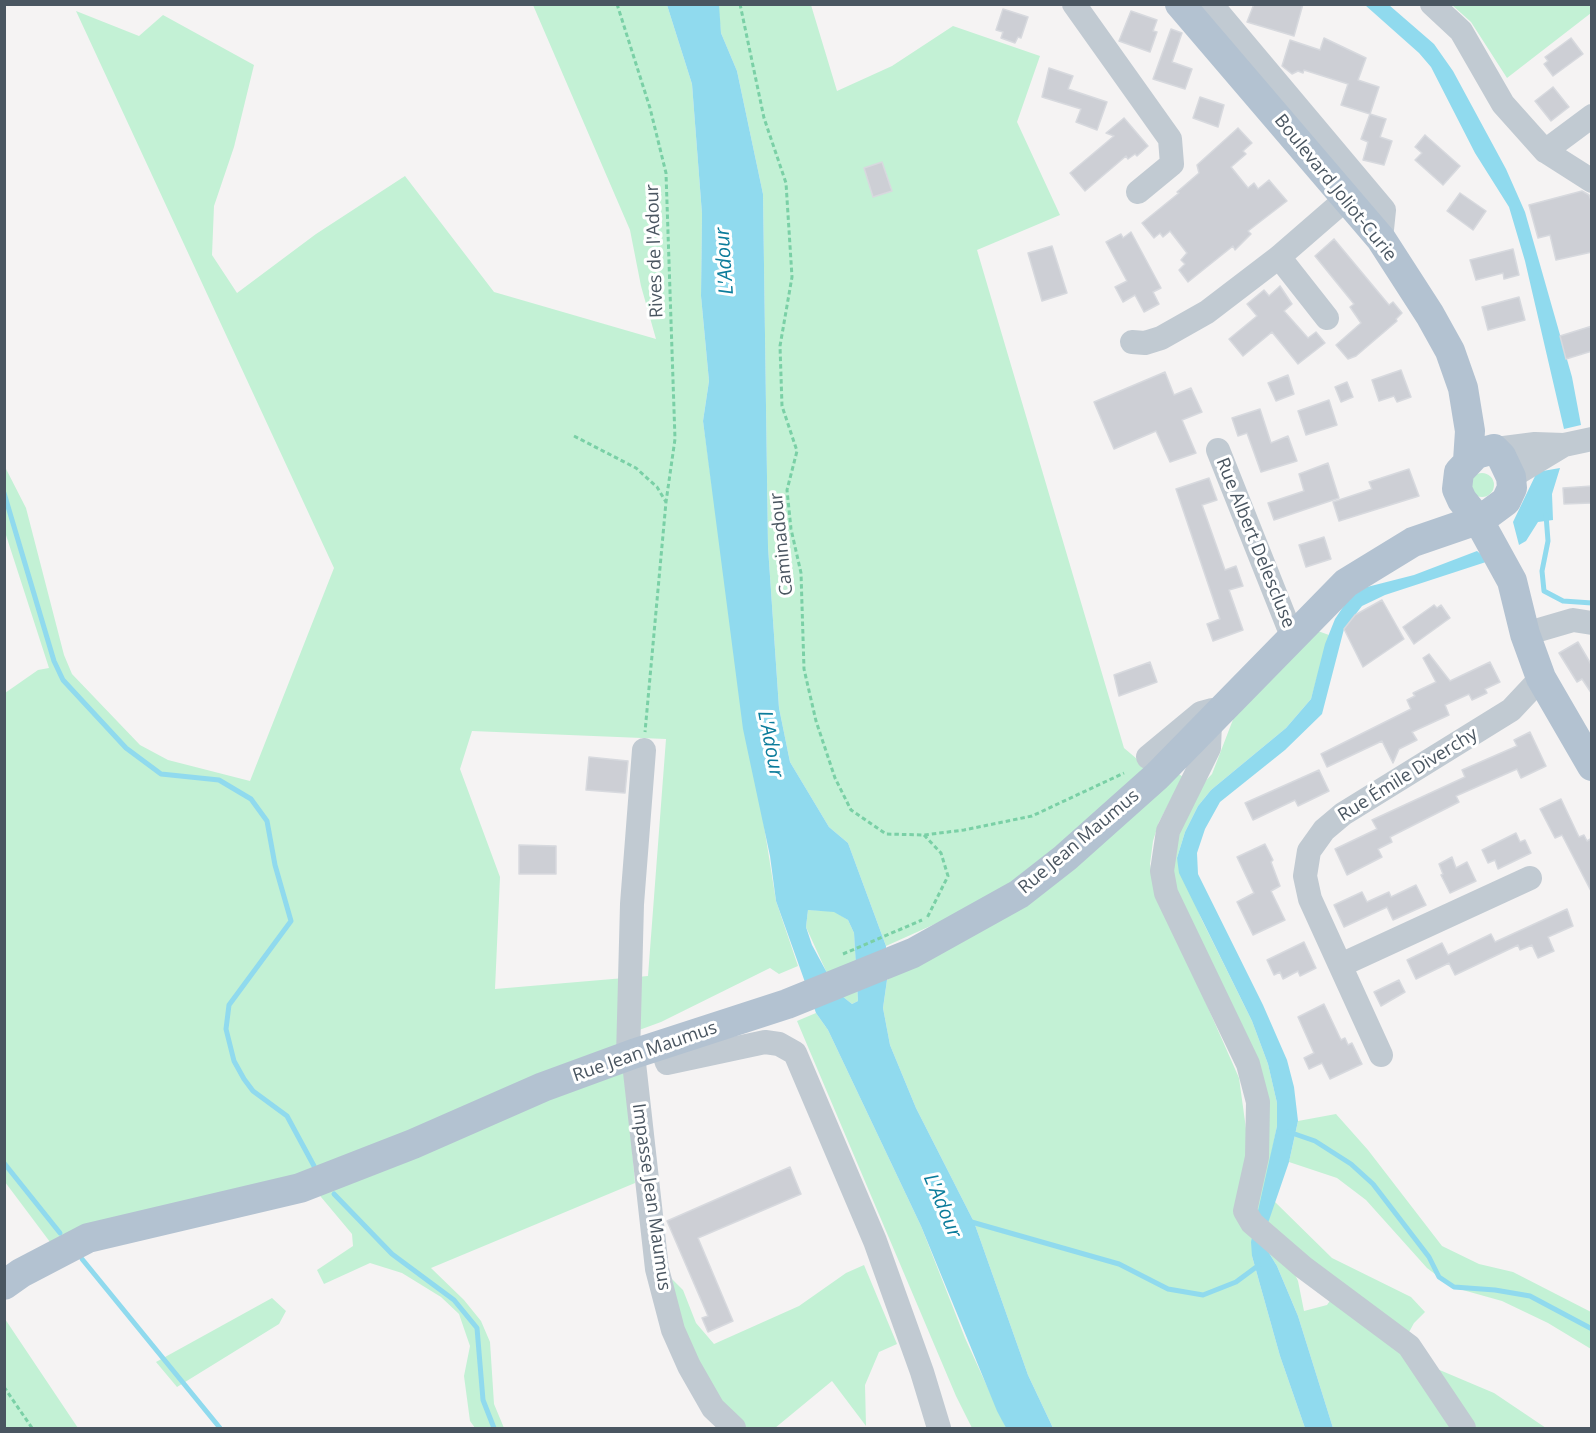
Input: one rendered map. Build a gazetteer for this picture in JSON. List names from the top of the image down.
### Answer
{
  "streets": {
    "main road": ["Boulevard Joliot-Curie", "Rue Jean Maumus"],
    "street": ["Rue Albert Delescluse", "Rue Émile Diverchy", "Impasse Jean Maumus"],
    "path": ["Rives de l'Adour", "Caminadour"]
  },
  "crossings": [
    ["Rives de l'Adour", "Impasse Jean Maumus"],
    ["Rue Albert Delescluse", "Rue Jean Maumus"],
    ["Rue Jean Maumus", "Impasse Jean Maumus"]
  ],
  "water": ["L'Adour"]
}
